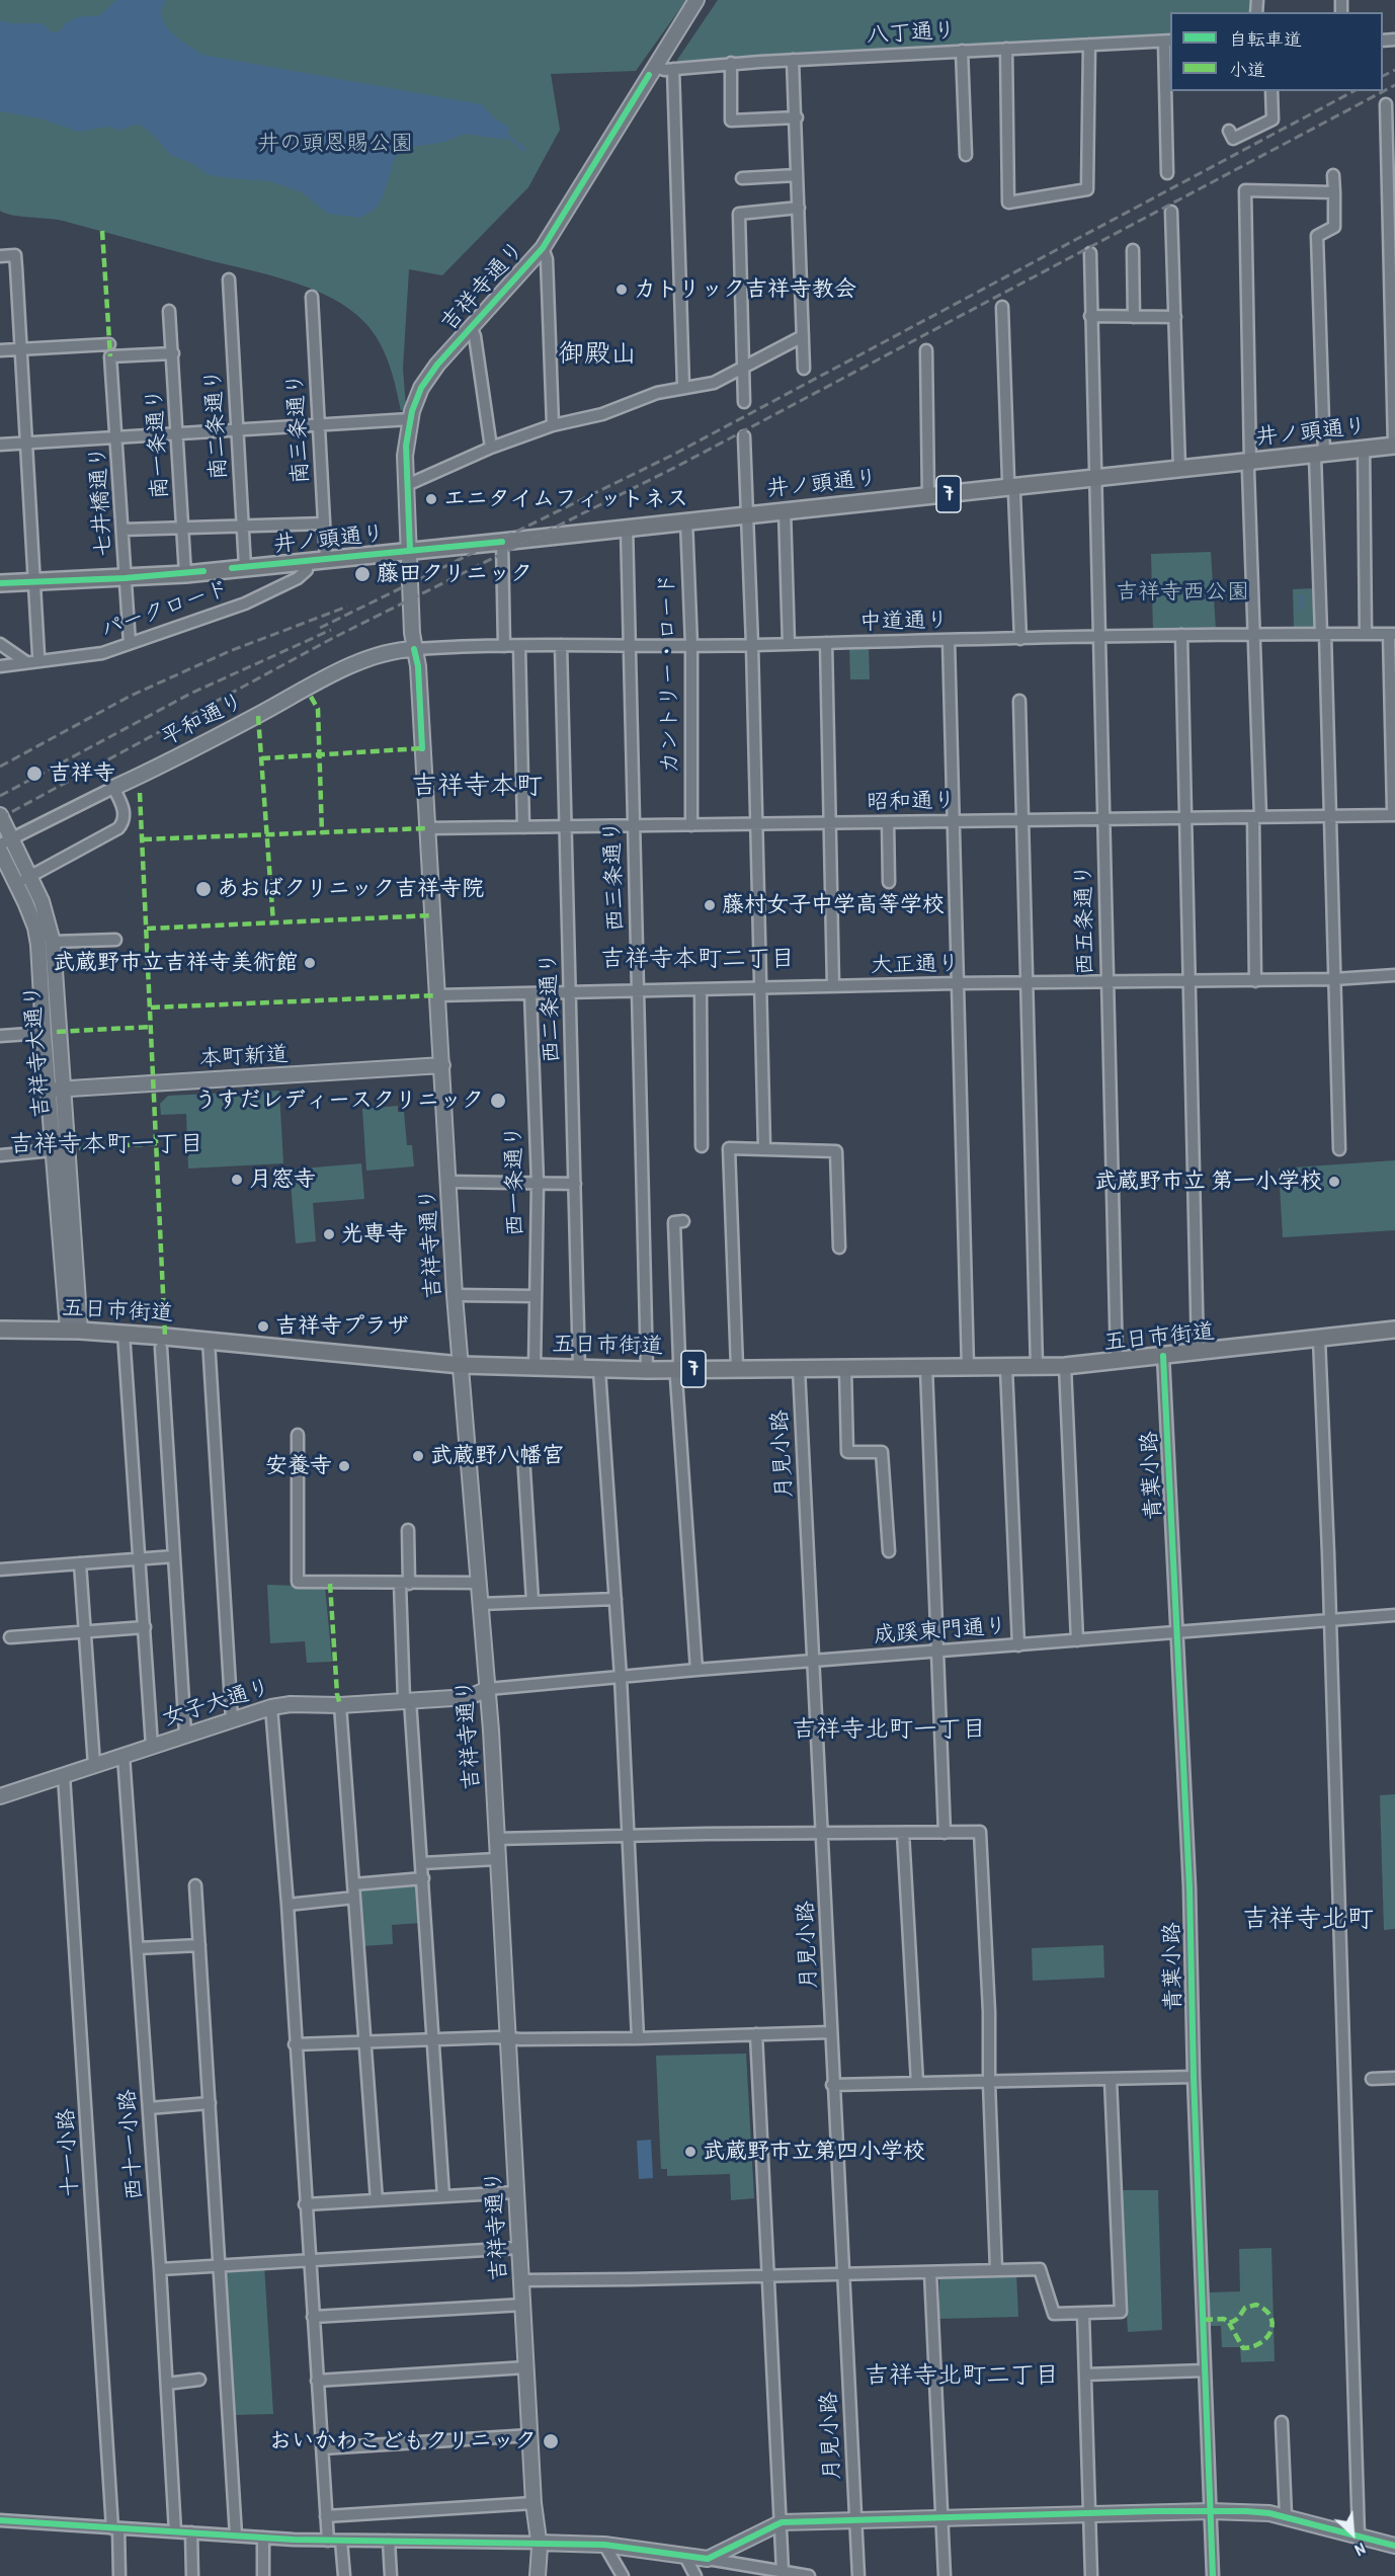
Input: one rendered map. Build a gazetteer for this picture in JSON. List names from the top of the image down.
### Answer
{
  "streets": {
    "main road": [
      "吉祥寺通り",
      "井ノ頭通り",
      "7",
      "平和通り",
      "吉祥寺大通り",
      "本町新道",
      "五日市街道",
      "女子大通り"
    ],
    "street": [
      "八丁通り",
      "南二条通り",
      "南三条通り",
      "南一条通り",
      "七井橋通り",
      "パークロード",
      "中道通り",
      "カントリー・ロード",
      "昭和通り",
      "西三条通り",
      "西五条通り",
      "大正通り",
      "西二条通り",
      "西一条通り",
      "月見小路",
      "青葉小路",
      "成蹊東門通り",
      "西十一小路",
      "十一小路"
    ]
  },
  "crossings": [
    ["八丁通り", "吉祥寺通り"],
    ["吉祥寺通り", "井ノ頭通り"],
    ["吉祥寺通り", "中道通り"],
    ["吉祥寺通り", "平和通り"],
    ["吉祥寺通り", "昭和通り"],
    ["吉祥寺通り", "大正通り"],
    ["吉祥寺通り", "本町新道"],
    ["吉祥寺通り", "五日市街道"],
    ["吉祥寺通り", "成蹊東門通り"],
    ["吉祥寺通り", "女子大通り"],
    ["南二条通り", "井ノ頭通り"],
    ["南三条通り", "井ノ頭通り"],
    ["井ノ頭通り", "南一条通り"],
    ["井ノ頭通り", "七井橋通り"],
    ["井ノ頭通り", "パークロード"],
    ["井ノ頭通り", "カントリー・ロード"],
    ["井ノ頭通り", "西三条通り"],
    ["井ノ頭通り", "西五条通り"],
    ["南一条通り", "七井橋通り"],
    ["七井橋通り", "パークロード"],
    ["中道通り", "カントリー・ロード"],
    ["中道通り", "平和通り"],
    ["中道通り", "西三条通り"],
    ["中道通り", "西五条通り"],
    ["中道通り", "西二条通り"],
    ["カントリー・ロード", "昭和通り"],
    ["平和通り", "吉祥寺大通り"],
    ["昭和通り", "西三条通り"],
    ["昭和通り", "西五条通り"],
    ["昭和通り", "西二条通り"],
    ["西三条通り", "大正通り"],
    ["西三条通り", "五日市街道"],
    ["西五条通り", "大正通り"],
    ["西五条通り", "五日市街道"],
    ["大正通り", "西二条通り"],
    ["大正通り", "西一条通り"],
    ["西二条通り", "五日市街道"],
    ["吉祥寺大通り", "本町新道"],
    ["吉祥寺大通り", "五日市街道"],
    ["西一条通り", "五日市街道"],
    ["五日市街道", "月見小路"],
    ["五日市街道", "青葉小路"],
    ["月見小路", "成蹊東門通り"],
    ["青葉小路", "成蹊東門通り"],
    ["成蹊東門通り", "女子大通り"],
    ["女子大通り", "西十一小路"],
    ["女子大通り", "十一小路"]
  ],
  "districts": [
    "御殿山",
    "吉祥寺本町",
    "吉祥寺本町二丁目",
    "吉祥寺本町一丁目",
    "吉祥寺北町一丁目",
    "吉祥寺北町",
    "吉祥寺北町二丁目"
  ],
  "parks": ["井の頭恩賜公園", "吉祥寺西公園"],
  "places": [
    "カトリック吉祥寺教会",
    "エニタイムフィットネス",
    "藤田クリニック",
    "吉祥寺",
    "あおばクリニック吉祥寺院",
    "藤村女子中学高等学校",
    "武蔵野市立吉祥寺美術館",
    "うすだレディースクリニック",
    "月窓寺",
    "武蔵野市立 第一小学校",
    "光専寺",
    "吉祥寺プラザ",
    "武蔵野八幡宮",
    "安養寺",
    "武蔵野市立第四小学校",
    "おいかわこどもクリニック"
  ],
  "legend": ["自転車道", "小道"],
  "north": "bottom right"
}
